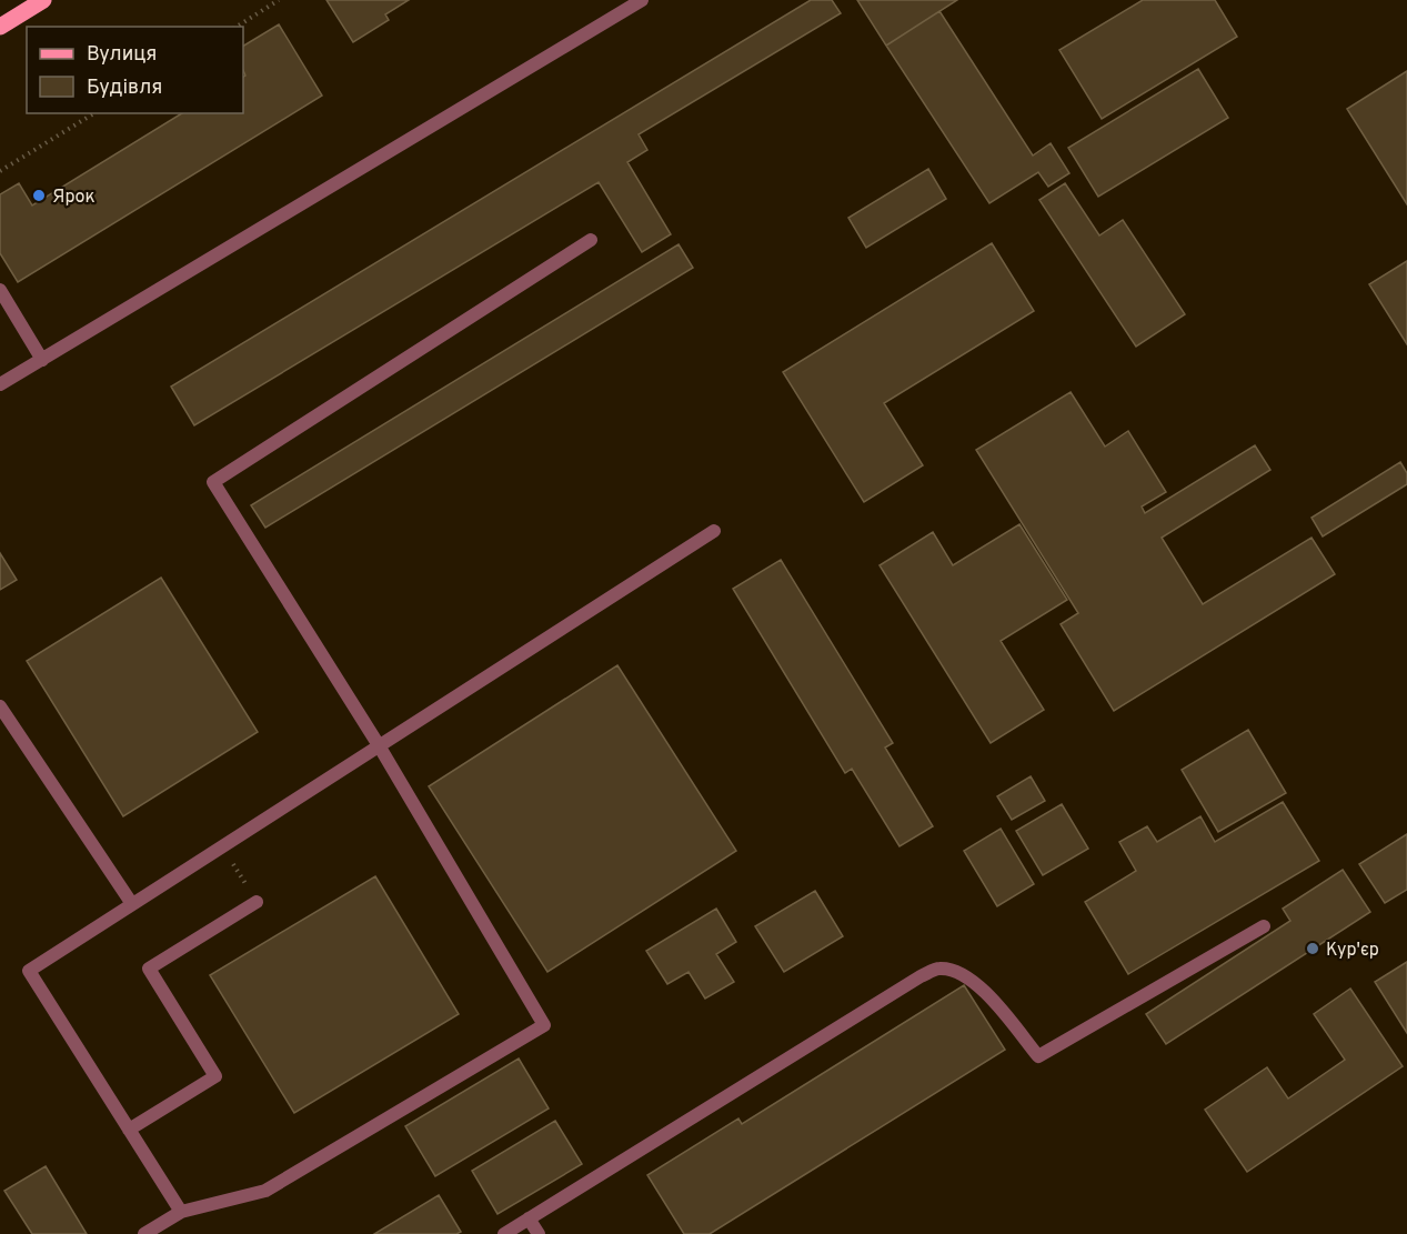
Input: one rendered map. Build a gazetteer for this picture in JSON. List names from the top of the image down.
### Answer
{
  "places": ["Ярок", "Кур'єр"],
  "legend": ["Вулиця", "Будівля"]
}
